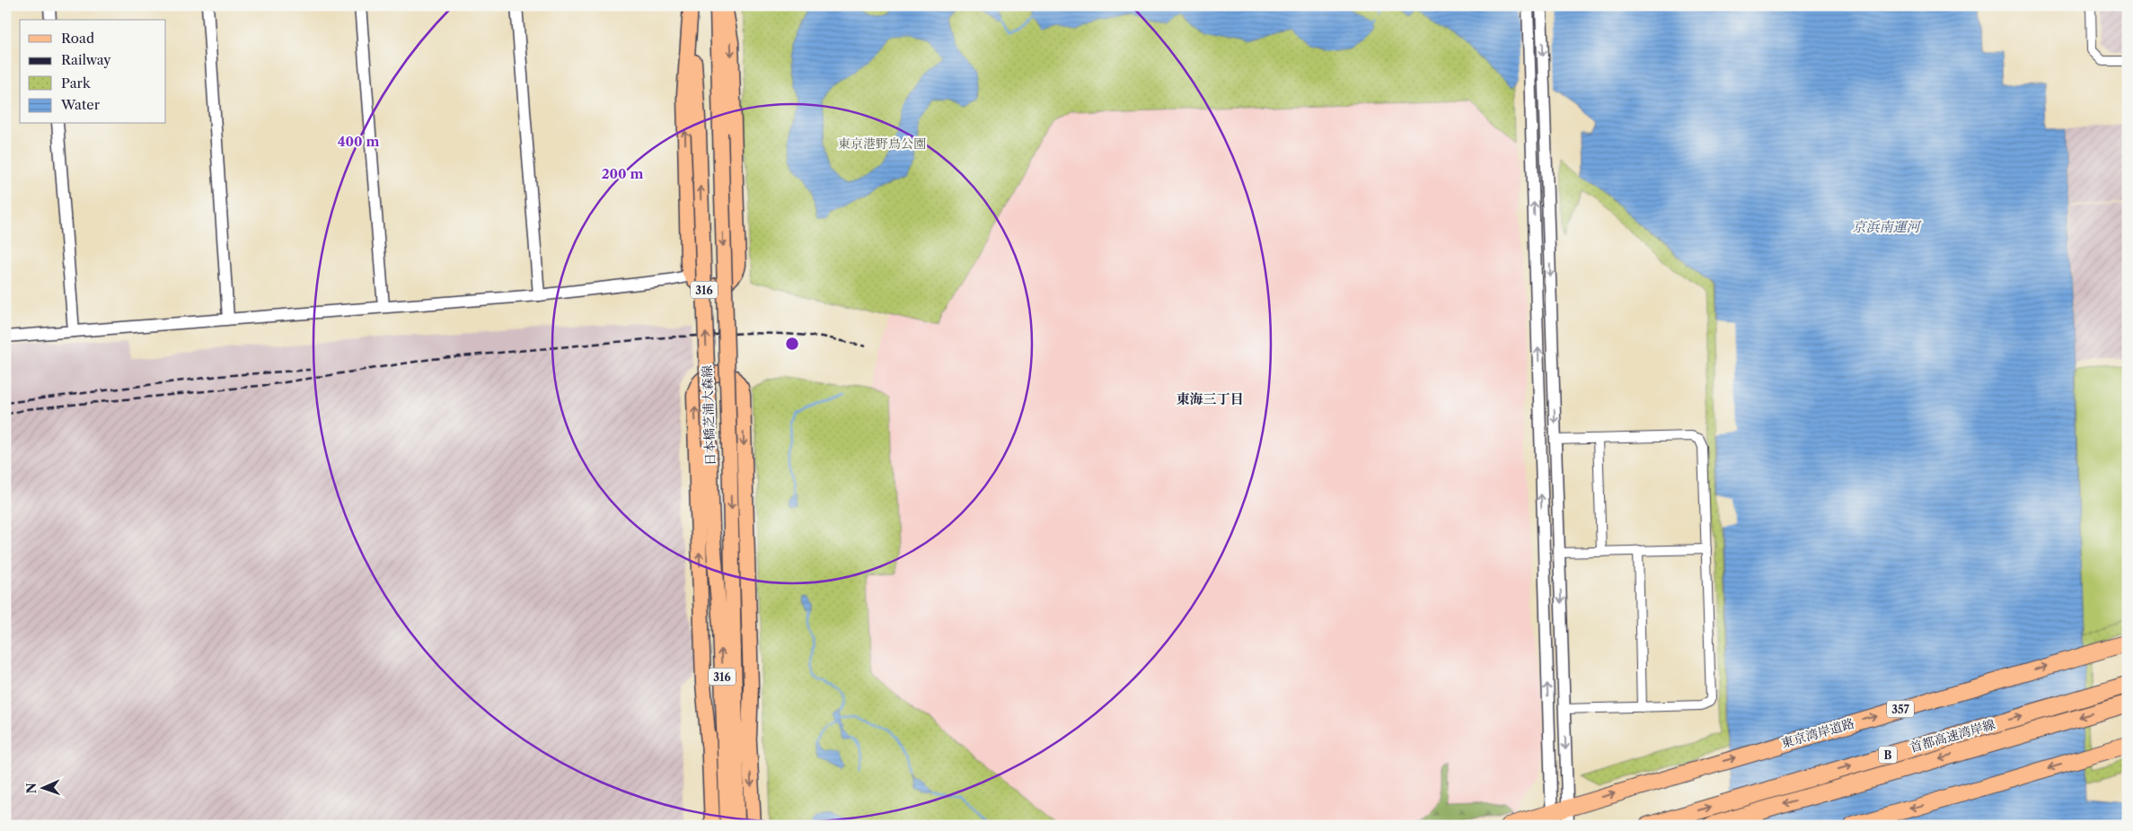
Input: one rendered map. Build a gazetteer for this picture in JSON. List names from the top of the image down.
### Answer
{
  "streets": {
    "highway": [
      "357",
      "東京湾岸道路",
      "首都高速湾岸線",
      "B"
    ],
    "main road": ["316", "日本橋芝浦大森線"]
  },
  "crossings": [
    ["316", "日本橋芝浦大森線"]
  ],
  "districts": ["東海三丁目"],
  "water": ["京浜南運河"],
  "parks": ["東京港野鳥公園"],
  "legend": [
    "Road",
    "Railway",
    "Park",
    "Water"
  ],
  "north": "left",
  "rings": ["400 m", "200 m"]
}
